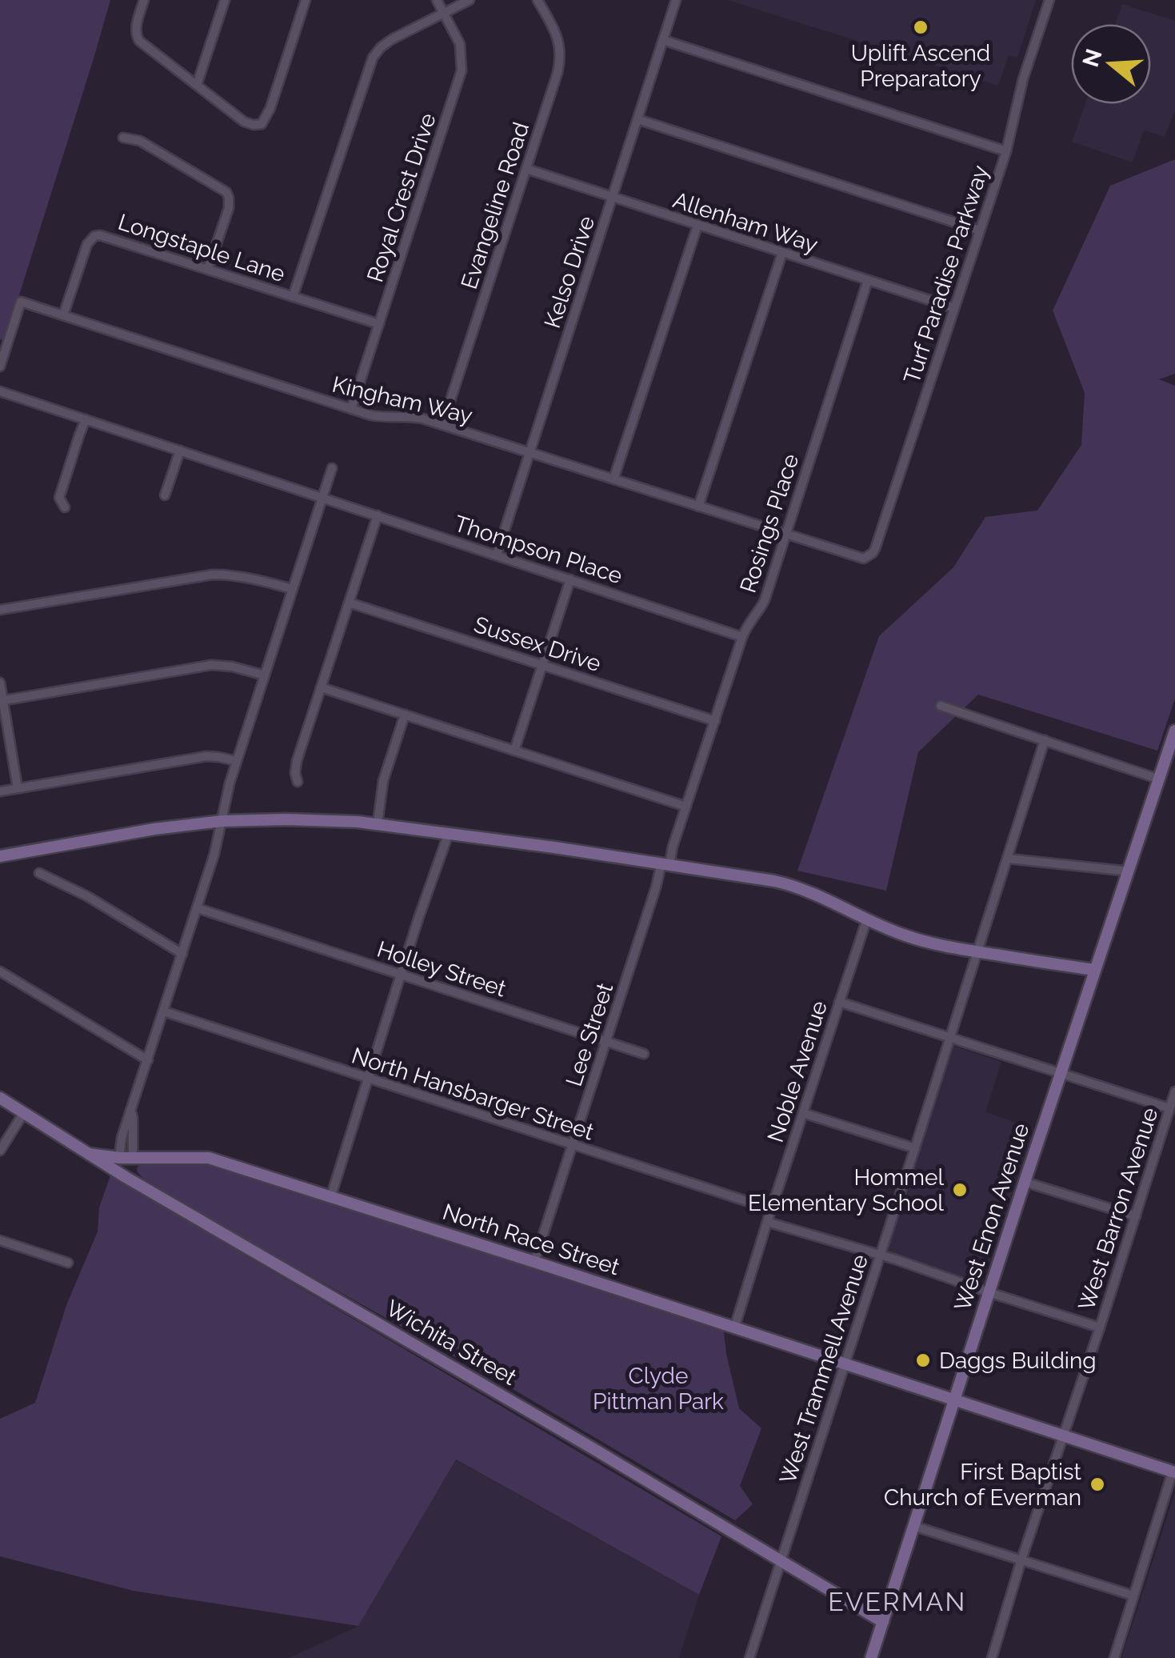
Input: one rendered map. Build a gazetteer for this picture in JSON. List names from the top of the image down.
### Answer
{
  "streets": {
    "street": [
      "Royal Crest Drive",
      "Evangeline Road",
      "Allenham Way",
      "Longstaple Lane",
      "Kelso Drive",
      "Turf Paradise Parkway",
      "Kingham Way",
      "Rosings Place",
      "Thompson Place",
      "Sussex Drive",
      "Holley Street",
      "Lee Street",
      "Noble Avenue",
      "North Hansbarger Street",
      "West Barron Avenue",
      "West Enon Avenue",
      "North Race Street",
      "Wichita Street",
      "West Trammell Avenue"
    ]
  },
  "crossings": [
    ["Royal Crest Drive", "Longstaple Lane"],
    ["Royal Crest Drive", "Kingham Way"],
    ["Evangeline Road", "Allenham Way"],
    ["Evangeline Road", "Kingham Way"],
    ["Allenham Way", "Kelso Drive"],
    ["Allenham Way", "Turf Paradise Parkway"],
    ["Allenham Way", "Rosings Place"],
    ["Longstaple Lane", "Kingham Way"],
    ["Kelso Drive", "Kingham Way"],
    ["Kelso Drive", "Thompson Place"],
    ["Turf Paradise Parkway", "Kingham Way"],
    ["Kingham Way", "Rosings Place"],
    ["Rosings Place", "Thompson Place"],
    ["Rosings Place", "Sussex Drive"],
    ["Rosings Place", "Lee Street"],
    ["Holley Street", "Lee Street"],
    ["Lee Street", "North Hansbarger Street"],
    ["Lee Street", "North Race Street"],
    ["Noble Avenue", "North Hansbarger Street"],
    ["Noble Avenue", "North Race Street"],
    ["West Barron Avenue", "North Race Street"],
    ["West Enon Avenue", "North Race Street"],
    ["West Enon Avenue", "Wichita Street"],
    ["North Race Street", "Wichita Street"],
    ["North Race Street", "West Trammell Avenue"],
    ["Wichita Street", "West Trammell Avenue"]
  ],
  "districts": ["EVERMAN"],
  "parks": ["Clyde Pittman Park"],
  "places": [
    "Uplift Ascend Preparatory",
    "Hommel Elementary School",
    "Daggs Building",
    "First Baptist Church of Everman"
  ],
  "north": "left"
}
